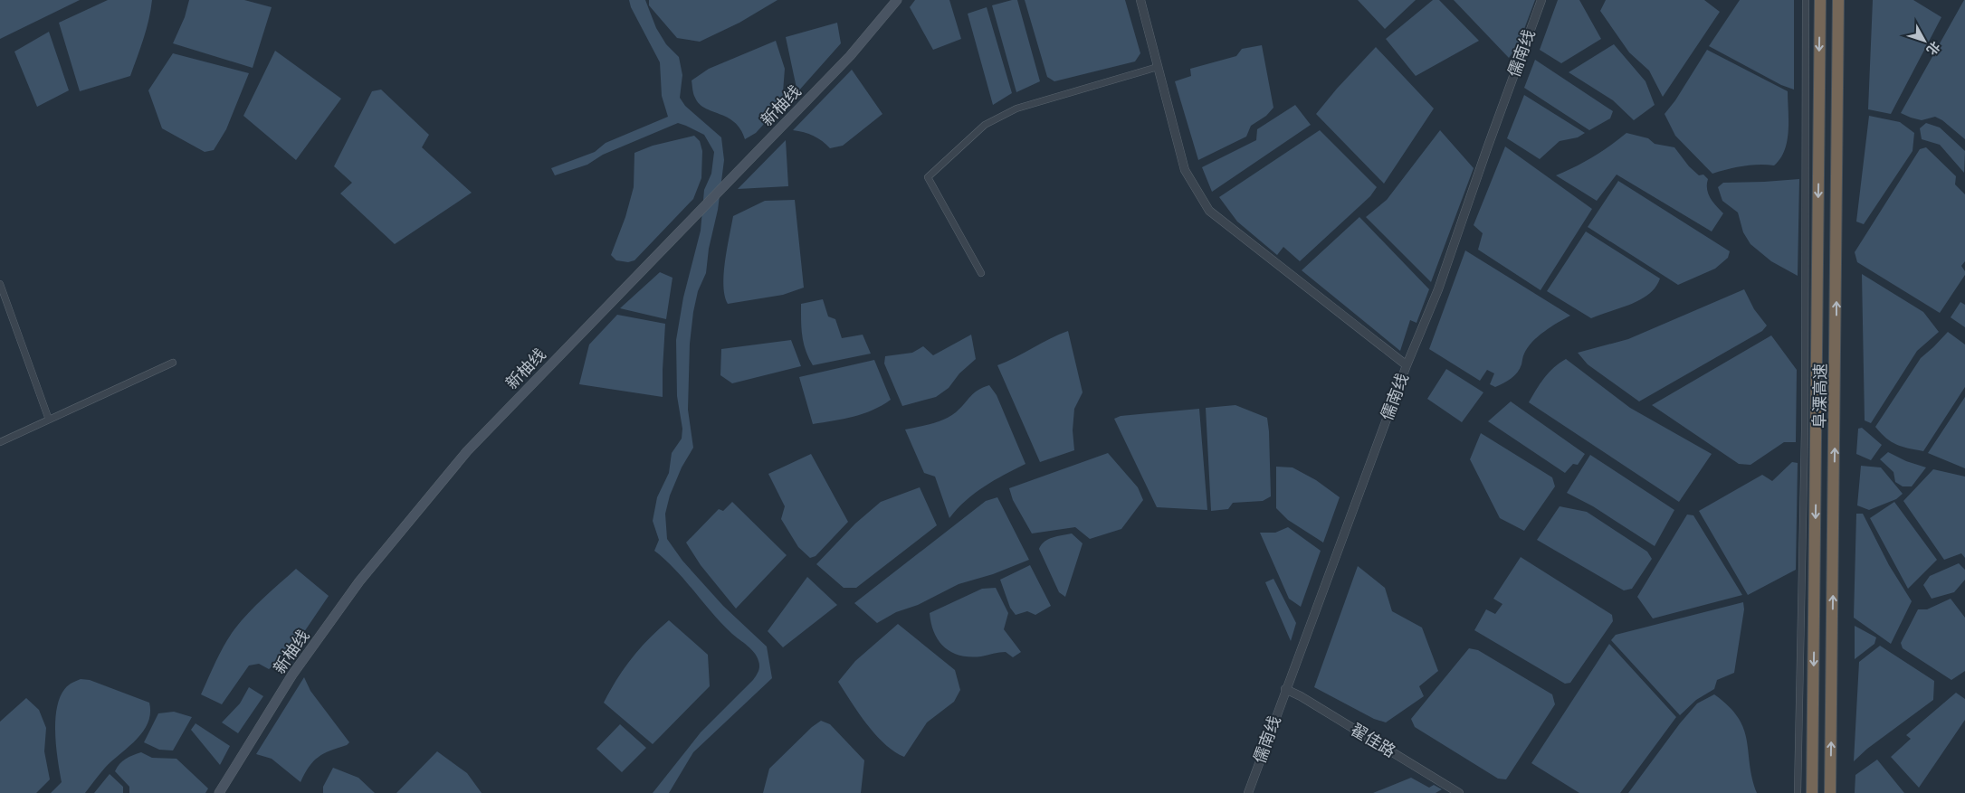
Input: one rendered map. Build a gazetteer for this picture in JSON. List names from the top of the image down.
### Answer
{
  "streets": {
    "highway": ["阜溧高速"],
    "main road": ["新柚线"],
    "street": ["儒南线", "翟佳路"]
  },
  "crossings": [
    ["儒南线", "翟佳路"]
  ],
  "north": "bottom right"
}
